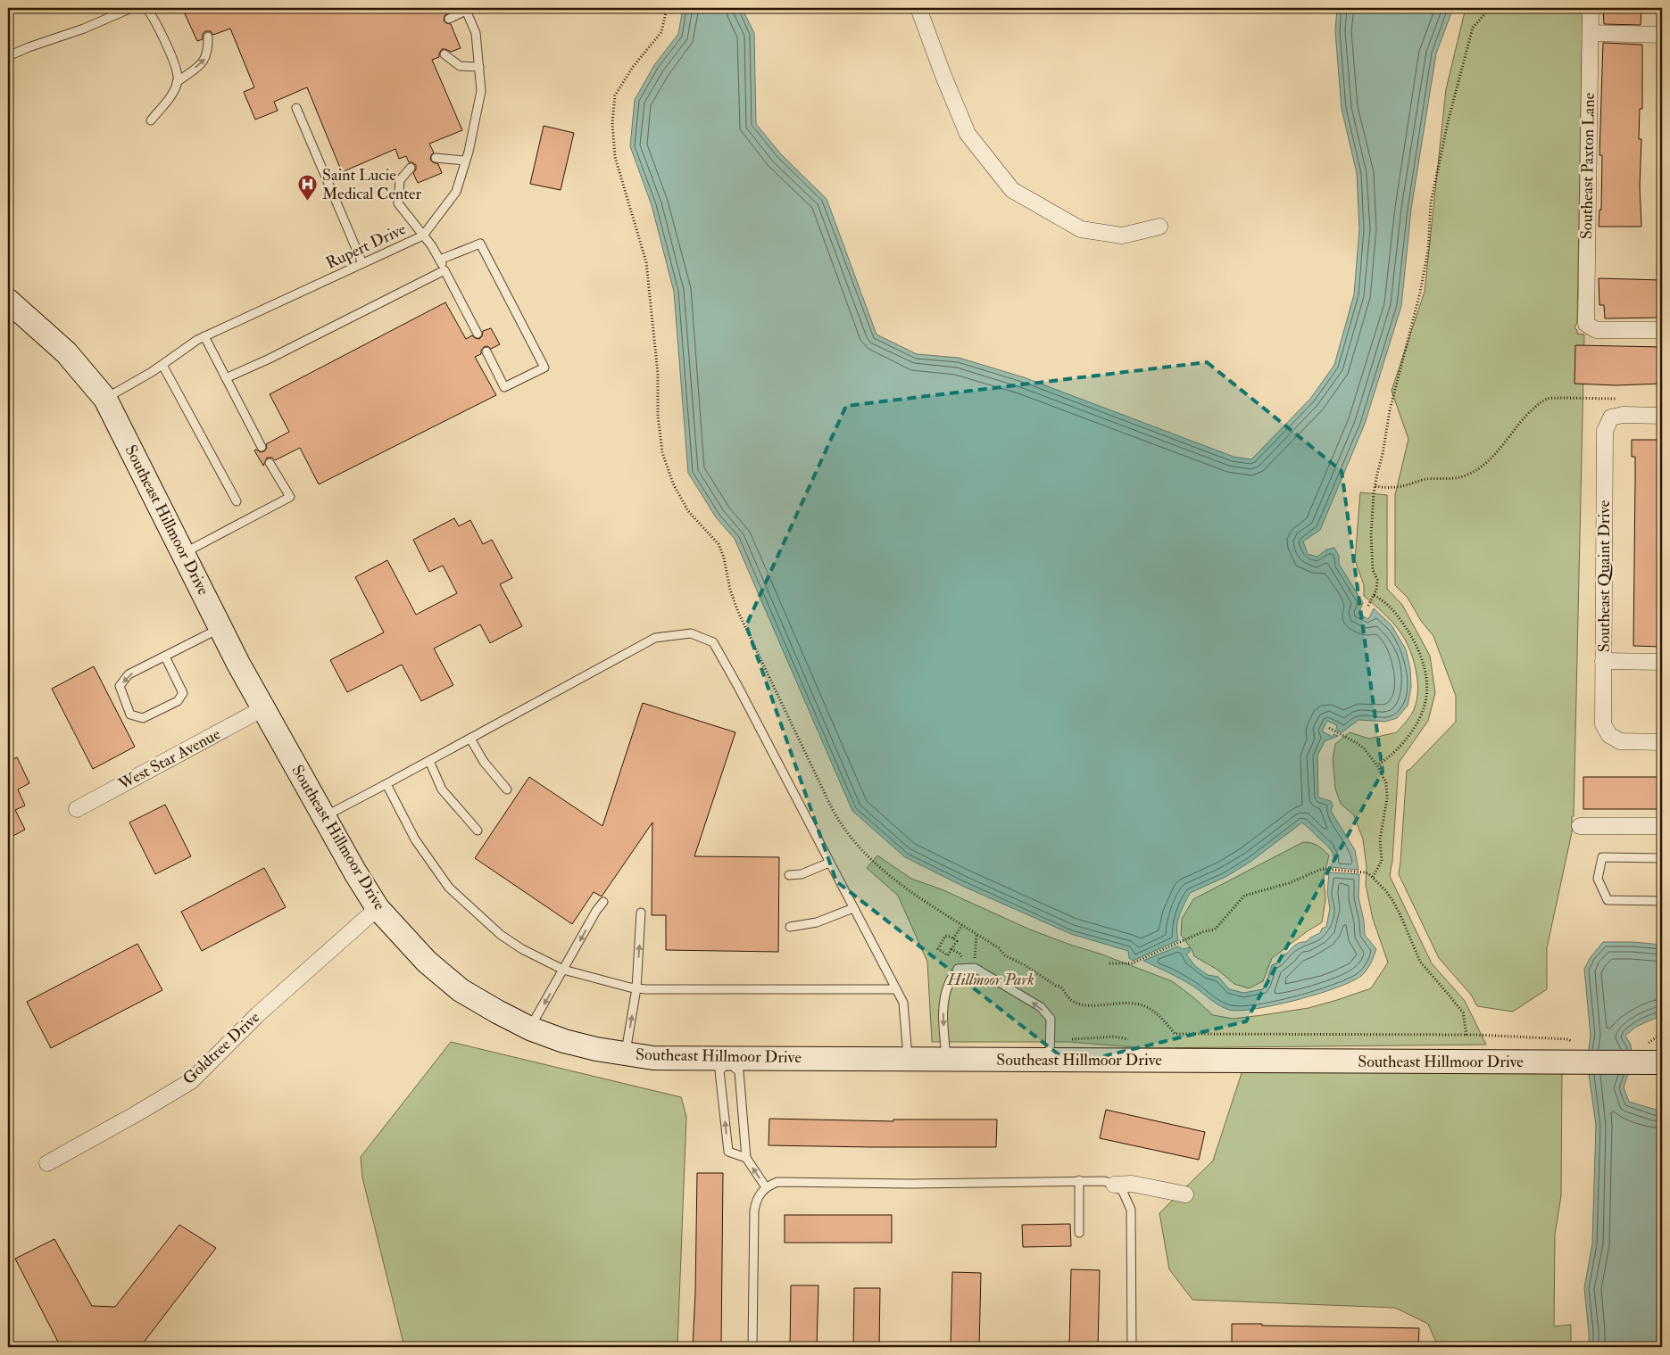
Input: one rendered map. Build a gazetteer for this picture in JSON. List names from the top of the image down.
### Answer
{
  "streets": {
    "street": [
      "Southeast Paxton Lane",
      "Southeast Hillmoor Drive",
      "Southeast Quaint Drive",
      "West Star Avenue",
      "Goldtree Drive"
    ],
    "lane": ["Rupert Drive"]
  },
  "crossings": [
    ["Rupert Drive", "Southeast Hillmoor Drive"],
    ["Southeast Hillmoor Drive", "West Star Avenue"],
    ["Southeast Hillmoor Drive", "Goldtree Drive"]
  ],
  "parks": ["Hillmoor Park"],
  "places": {
    "hospital": ["Saint Lucie Medical Center"]
  }
}
